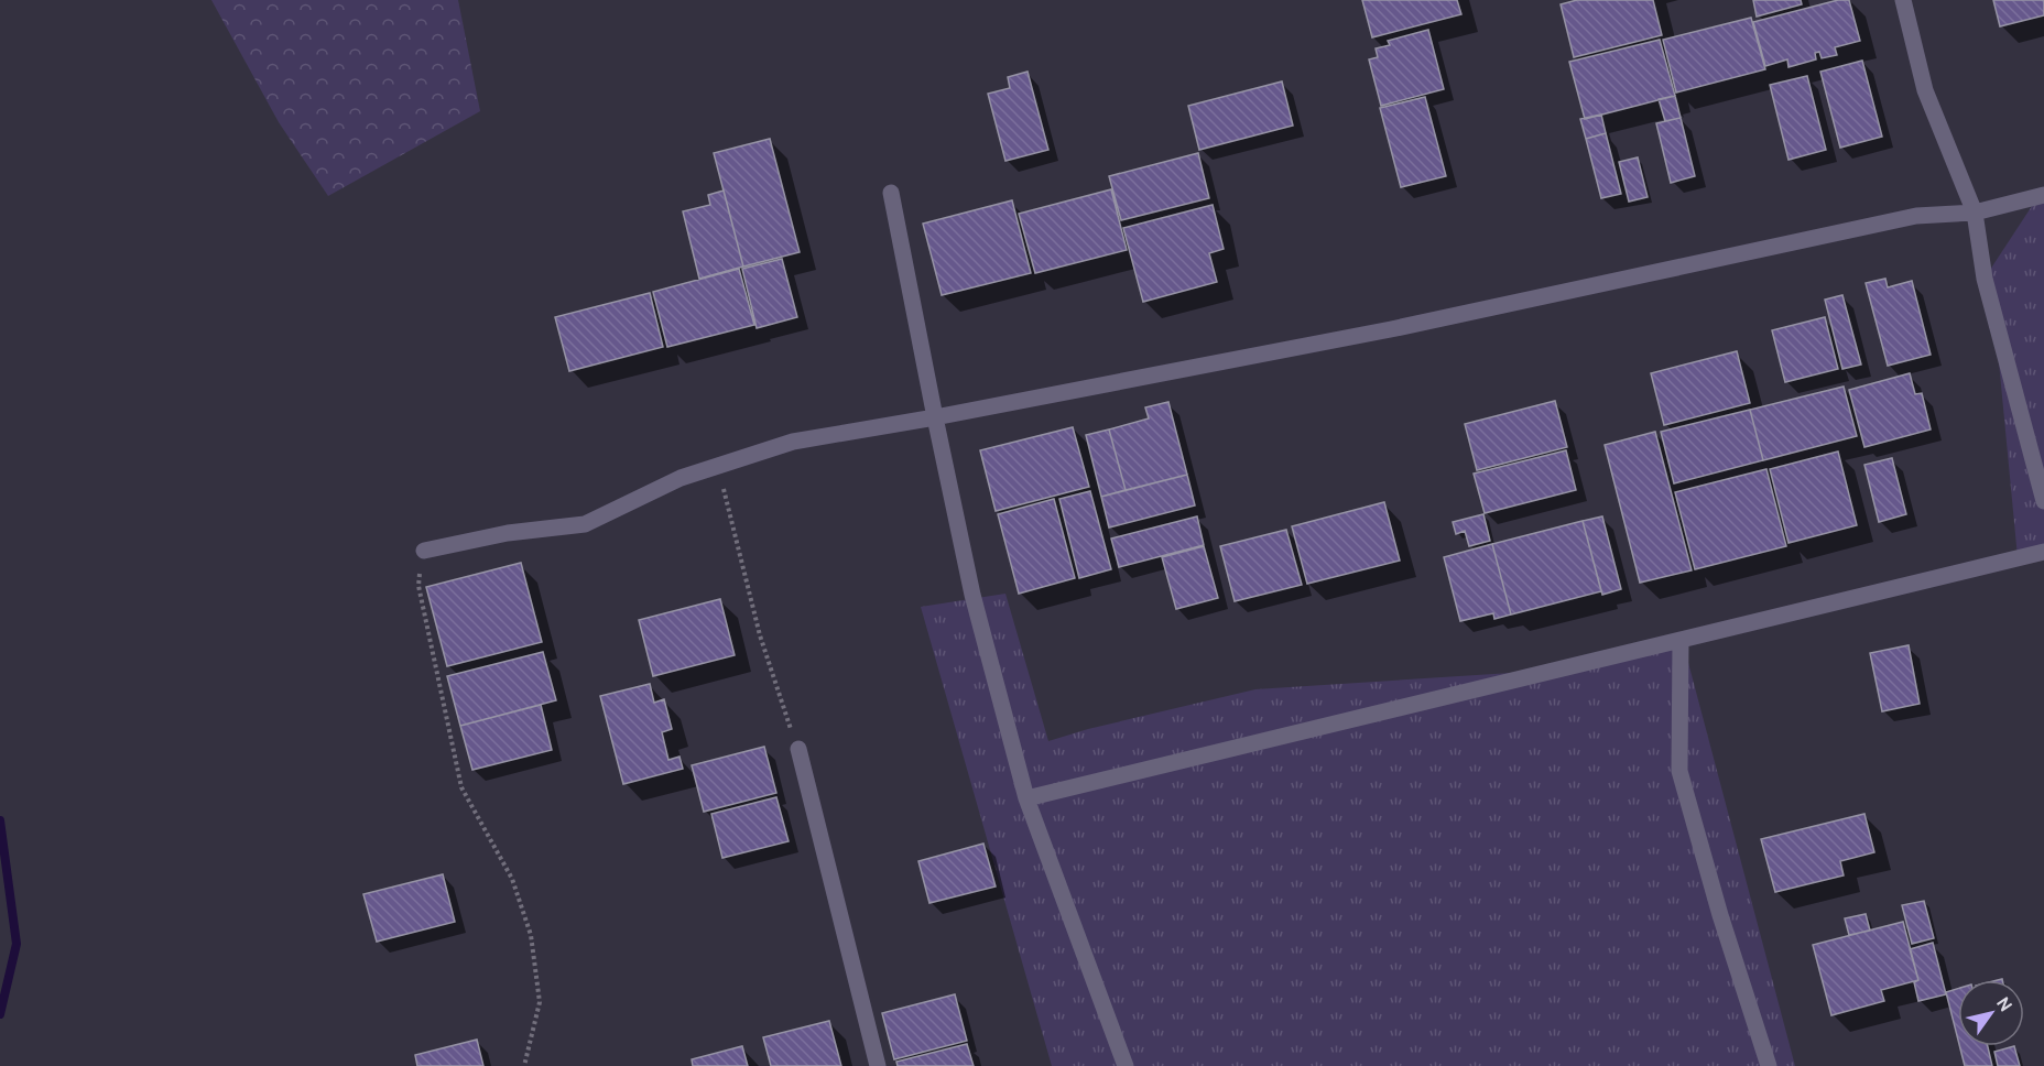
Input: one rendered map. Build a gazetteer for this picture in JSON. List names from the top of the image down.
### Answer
{
  "north": "top right"
}
